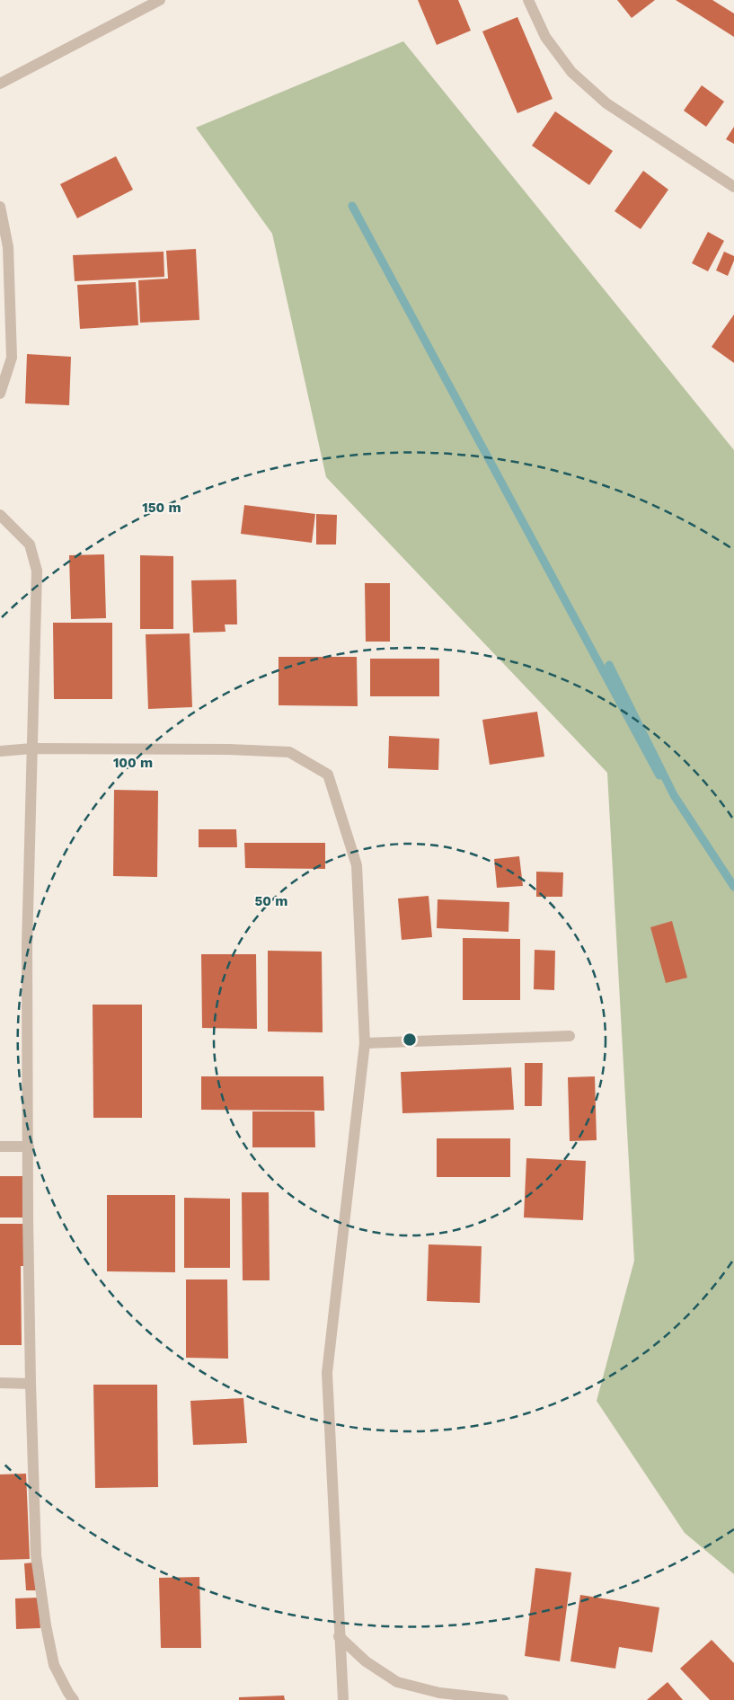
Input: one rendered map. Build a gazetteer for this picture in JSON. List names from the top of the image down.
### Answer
{
  "rings": ["150 m", "100 m", "50 m"]
}
